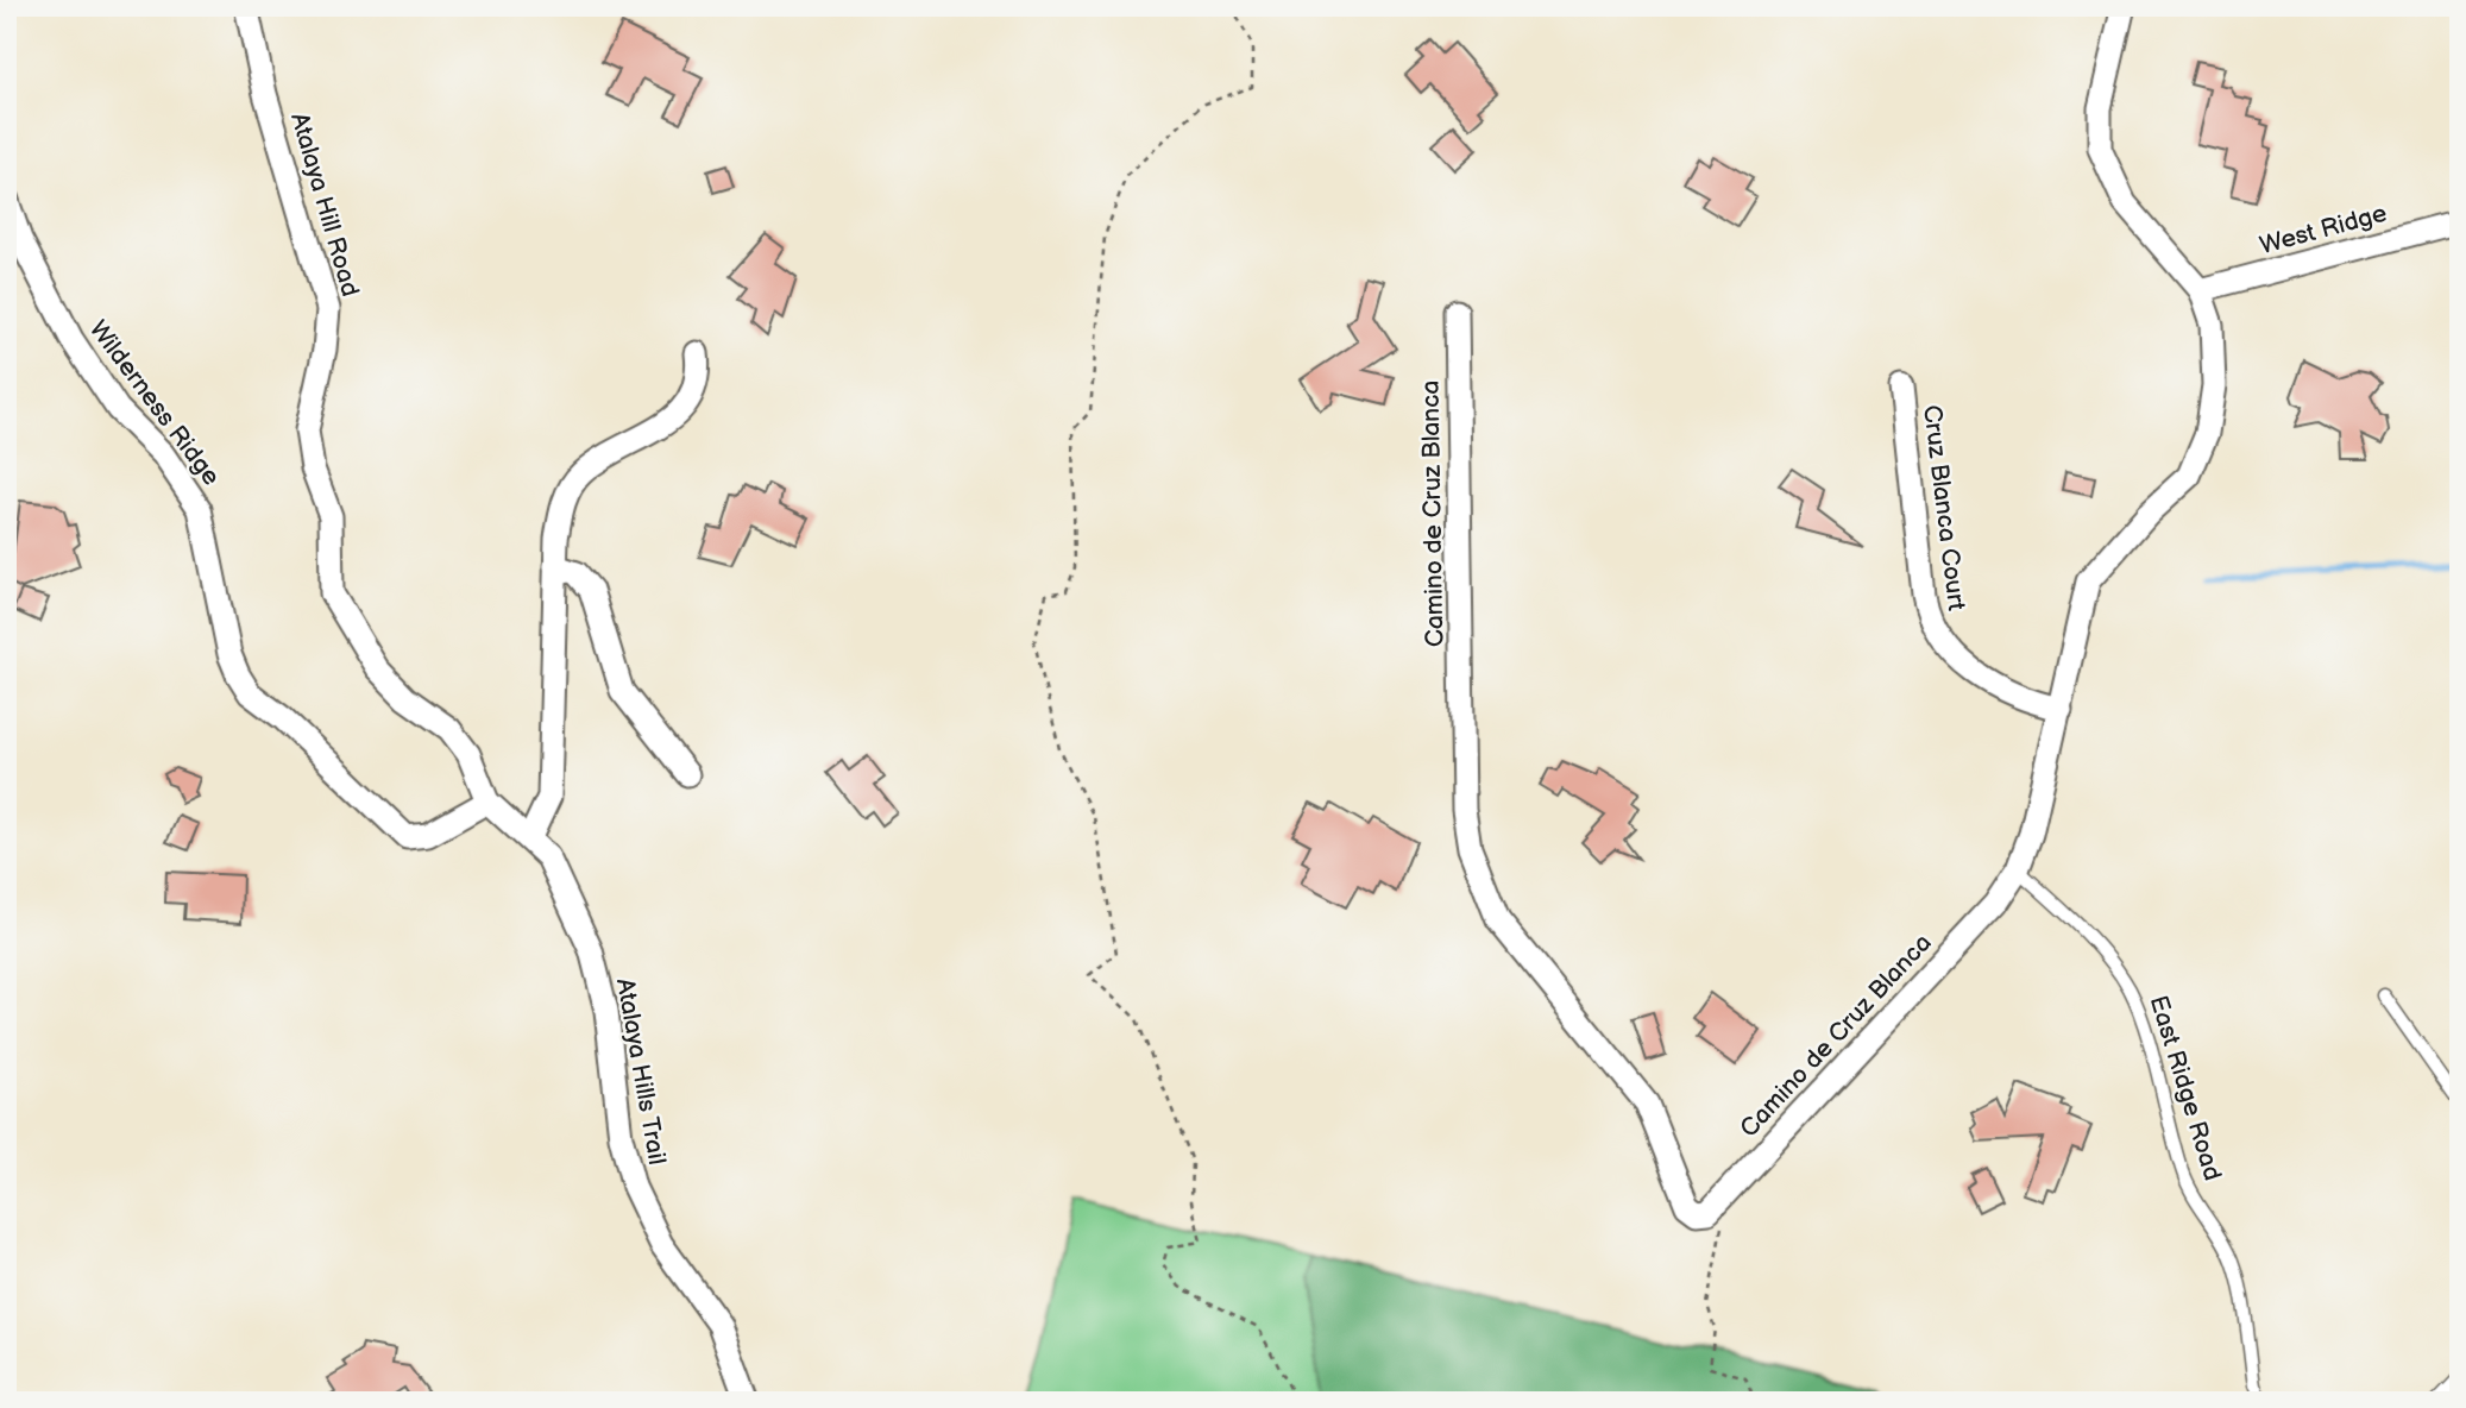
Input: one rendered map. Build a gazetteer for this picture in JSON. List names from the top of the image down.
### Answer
{
  "streets": {
    "street": [
      "Atalaya Hill Road",
      "West Ridge",
      "Wilderness Ridge",
      "Cruz Blanca Court",
      "Camino de Cruz Blanca",
      "Atalaya Hills Trail"
    ],
    "lane": ["East Ridge Road"]
  },
  "crossings": [
    ["Atalaya Hill Road", "Wilderness Ridge"],
    ["Atalaya Hill Road", "Atalaya Hills Trail"],
    ["West Ridge", "Camino de Cruz Blanca"],
    ["Cruz Blanca Court", "Camino de Cruz Blanca"],
    ["Camino de Cruz Blanca", "East Ridge Road"]
  ]
}
